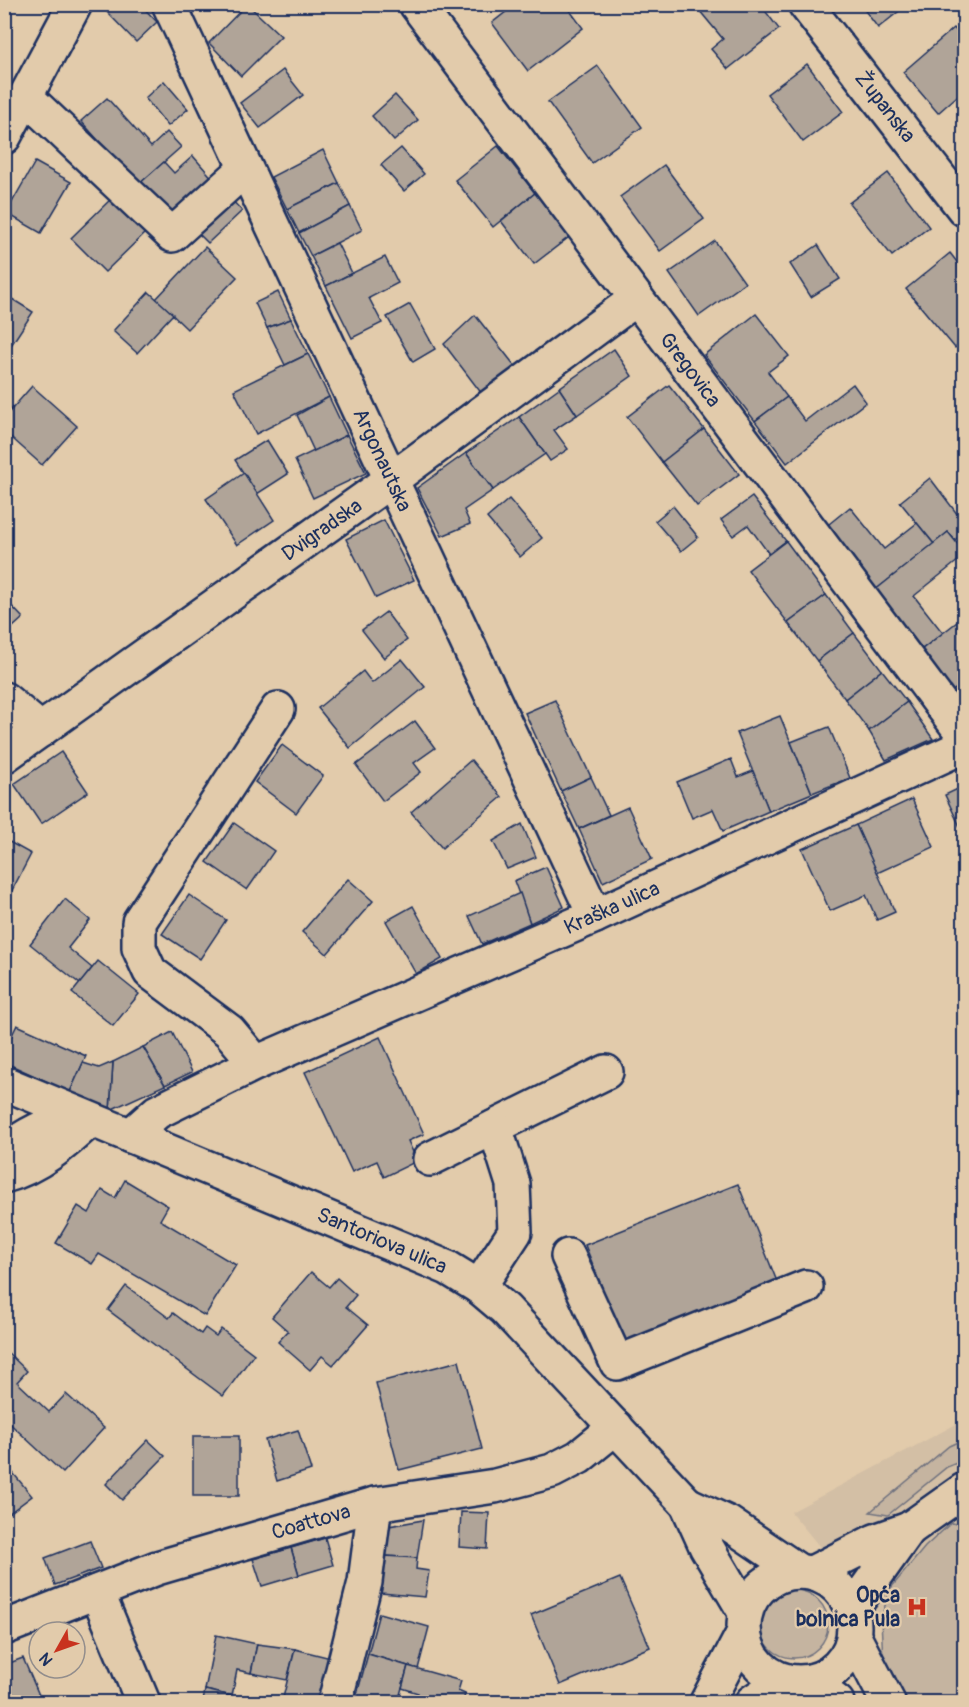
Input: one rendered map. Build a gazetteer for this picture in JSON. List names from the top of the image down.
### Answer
{
  "streets": {
    "street": [
      "Županska",
      "Gregovica",
      "Argonautska",
      "Dvigradska",
      "Kraška ulica",
      "Santoriova ulica",
      "Coattova"
    ]
  },
  "crossings": [
    ["Gregovica", "Dvigradska"],
    ["Argonautska", "Dvigradska"],
    ["Argonautska", "Kraška ulica"],
    ["Kraška ulica", "Santoriova ulica"],
    ["Santoriova ulica", "Coattova"]
  ],
  "places": {
    "hospital": ["Opća bolnica Pula"]
  },
  "north": "bottom left"
}
